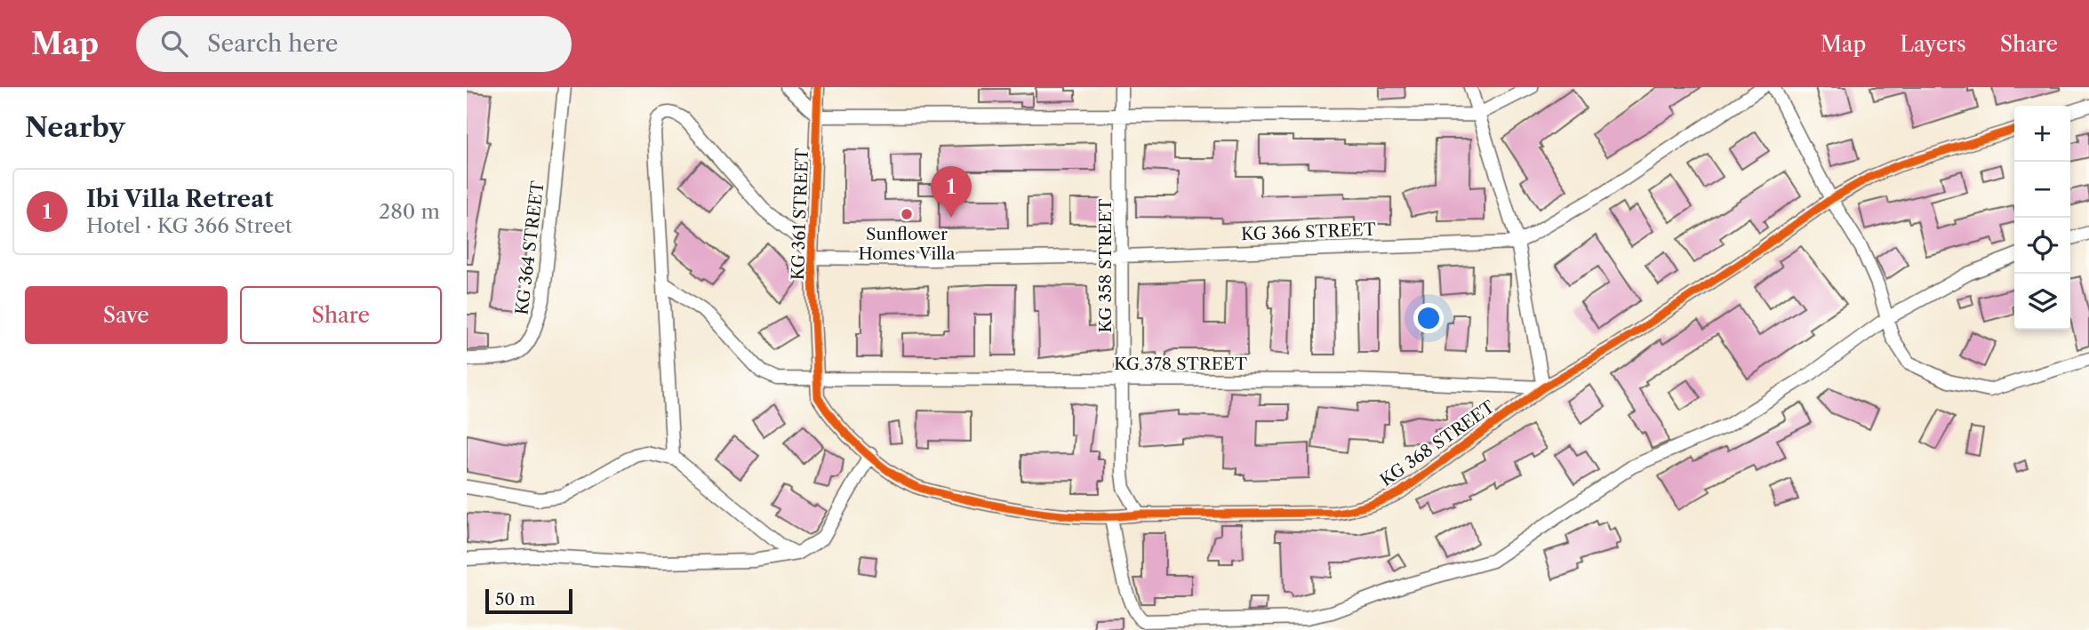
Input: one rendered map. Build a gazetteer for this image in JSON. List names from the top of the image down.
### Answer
{
  "streets": {
    "street": [
      "KG 361 STREET",
      "KG 366 STREET",
      "KG 364 STREET",
      "KG 358 STREET",
      "KG 378 STREET",
      "KG 368 STREET"
    ]
  },
  "crossings": [
    ["KG 361 STREET", "KG 366 STREET"],
    ["KG 361 STREET", "KG 378 STREET"],
    ["KG 361 STREET", "KG 368 STREET"],
    ["KG 366 STREET", "KG 358 STREET"],
    ["KG 358 STREET", "KG 378 STREET"],
    ["KG 358 STREET", "KG 368 STREET"],
    ["KG 378 STREET", "KG 368 STREET"]
  ],
  "places": ["Sunflower Homes Villa"],
  "scale_bar": "50 m",
  "page": {
    "header": "Map",
    "search": "Search here",
    "nav": ["Map", "Layers", "Share"],
    "heading": "Nearby",
    "map_buttons": ["+", "−"],
    "pins": "1",
    "list": [
      {
        "mark": "1",
        "name": "Ibi Villa Retreat",
        "note": "Hotel · KG 366 Street",
        "value": "280 m"
      }
    ],
    "buttons": ["Save", "Share"],
    "scale": "50 m"
  }
}
